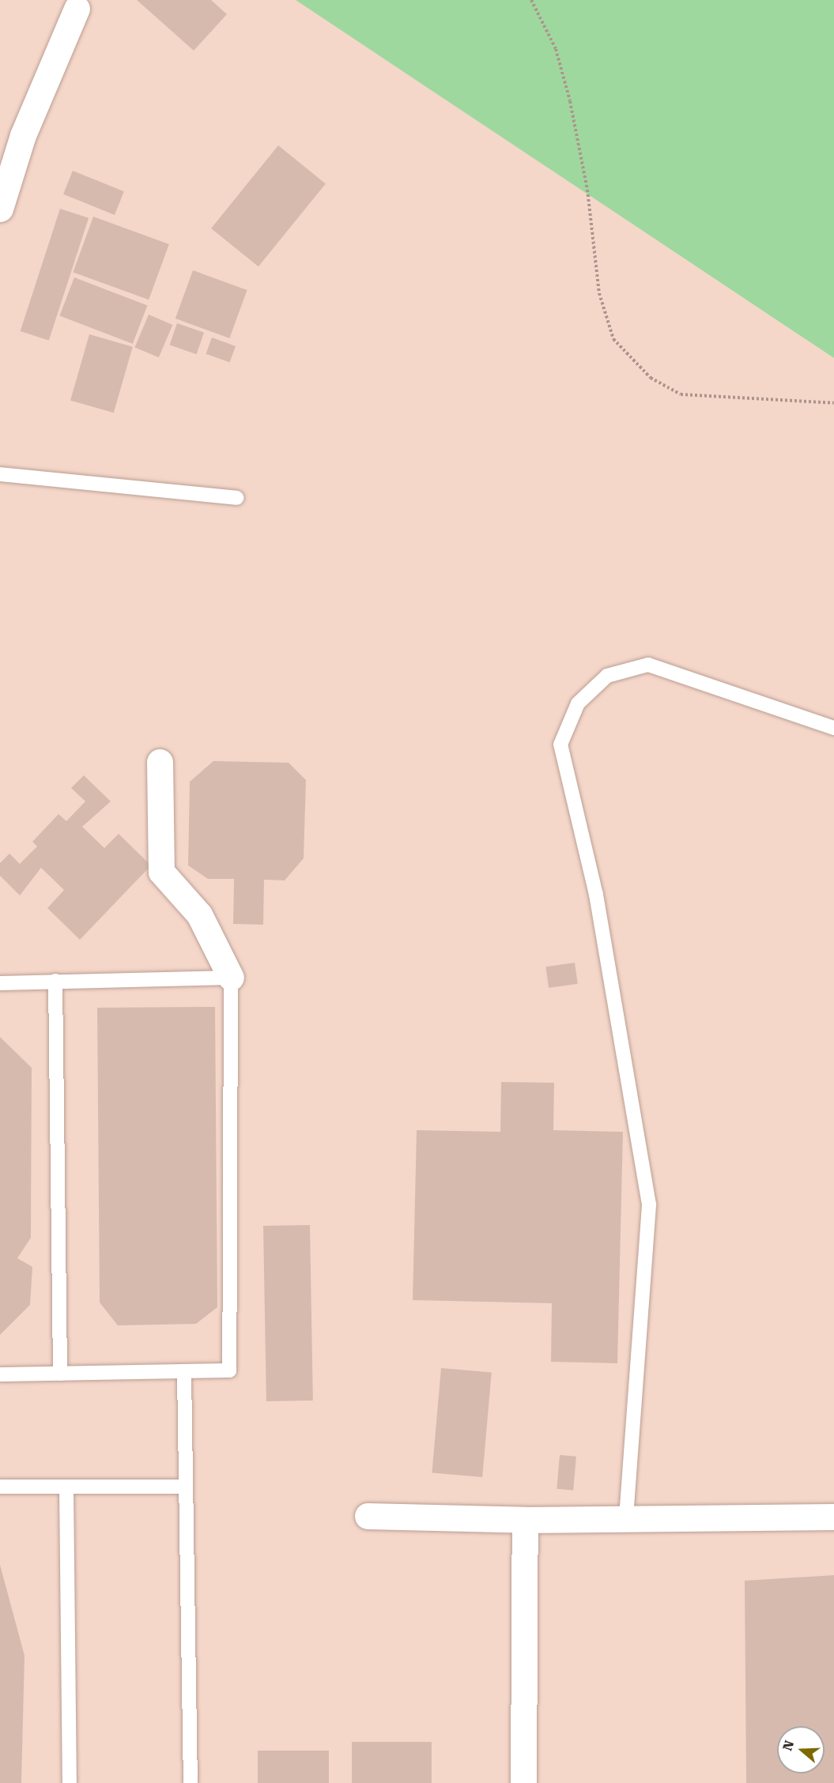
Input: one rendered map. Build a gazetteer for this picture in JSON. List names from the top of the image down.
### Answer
{
  "north": "left"
}
